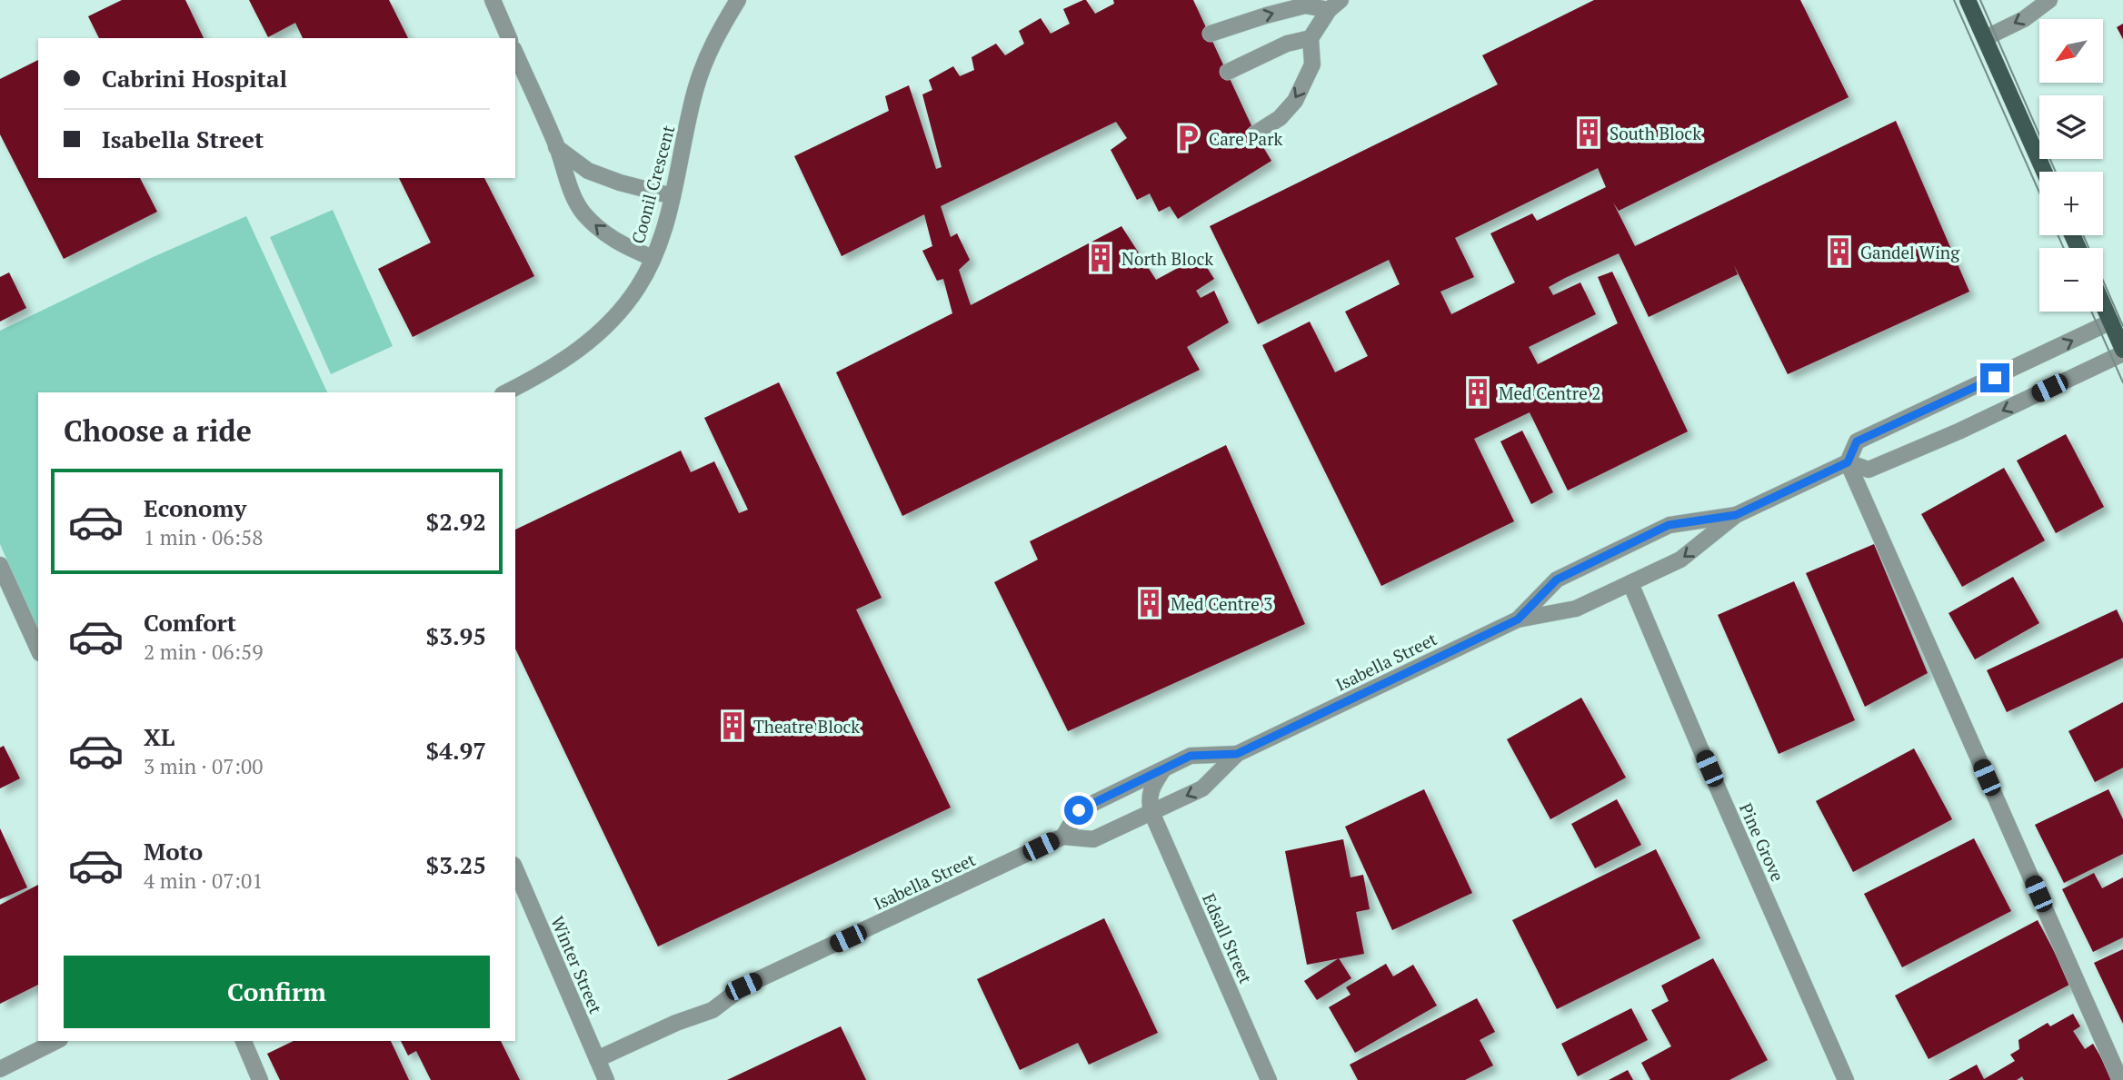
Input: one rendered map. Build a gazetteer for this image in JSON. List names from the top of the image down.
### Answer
{
  "streets": {
    "street": [
      "Coonil Crescent",
      "Isabella Street",
      "Pine Grove",
      "Edsall Street",
      "Winter Street"
    ]
  },
  "crossings": [
    ["Isabella Street", "Pine Grove"],
    ["Isabella Street", "Edsall Street"],
    ["Isabella Street", "Winter Street"]
  ],
  "places": {
    "building": [
      "South Block",
      "Gandel Wing",
      "North Block",
      "Med Centre 2",
      "Med Centre 3",
      "Theatre Block"
    ],
    "parking": ["Care Park"]
  },
  "north": "bottom left",
  "page": {
    "map_buttons": ["+", "−"],
    "banner": ["Cabrini Hospital", "Isabella Street"],
    "heading": "Choose a ride",
    "list": [
      {
        "name": "Economy",
        "note": "1 min · 06:58",
        "value": "$2.92"
      },
      {
        "name": "Comfort",
        "note": "2 min · 06:59",
        "value": "$3.95"
      },
      {
        "name": "XL",
        "note": "3 min · 07:00",
        "value": "$4.97"
      },
      {
        "name": "Moto",
        "note": "4 min · 07:01",
        "value": "$3.25"
      }
    ],
    "buttons": "Confirm"
  }
}
